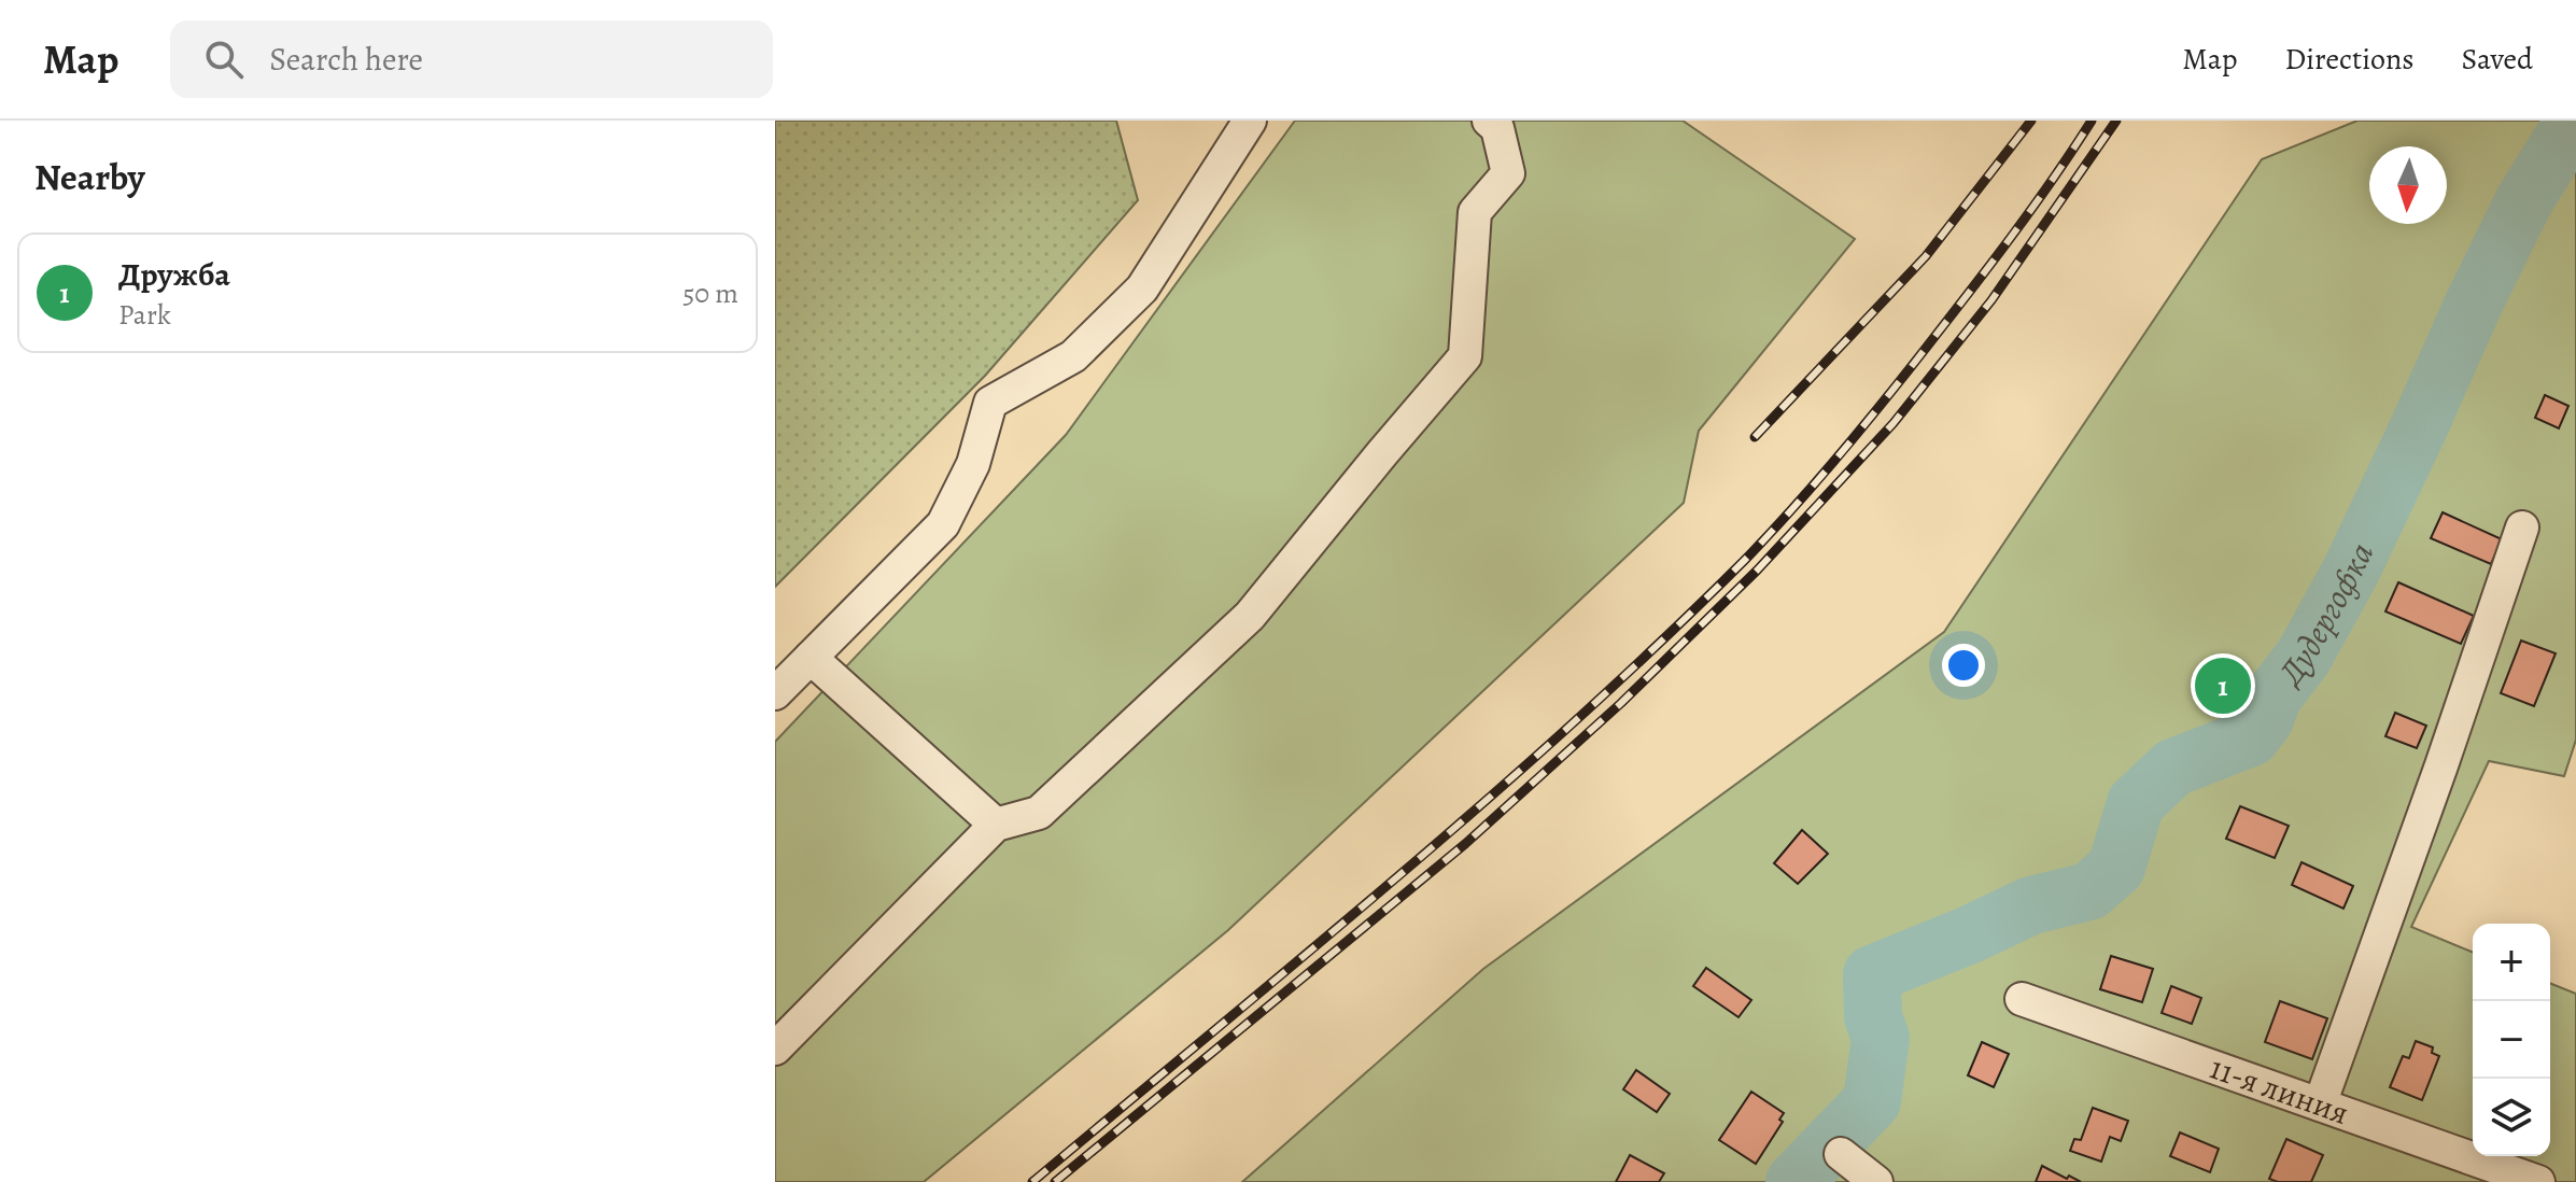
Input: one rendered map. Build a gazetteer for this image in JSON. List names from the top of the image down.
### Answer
{
  "streets": {
    "street": ["11-я линия"]
  },
  "water": ["Дудергофка"],
  "north": "bottom",
  "page": {
    "header": "Map",
    "search": "Search here",
    "nav": ["Map", "Directions", "Saved"],
    "heading": "Nearby",
    "list": [
      {
        "mark": "1",
        "name": "Дружба",
        "note": "Park",
        "value": "50 m"
      }
    ],
    "pins": "1",
    "map_buttons": ["+", "−"]
  }
}
